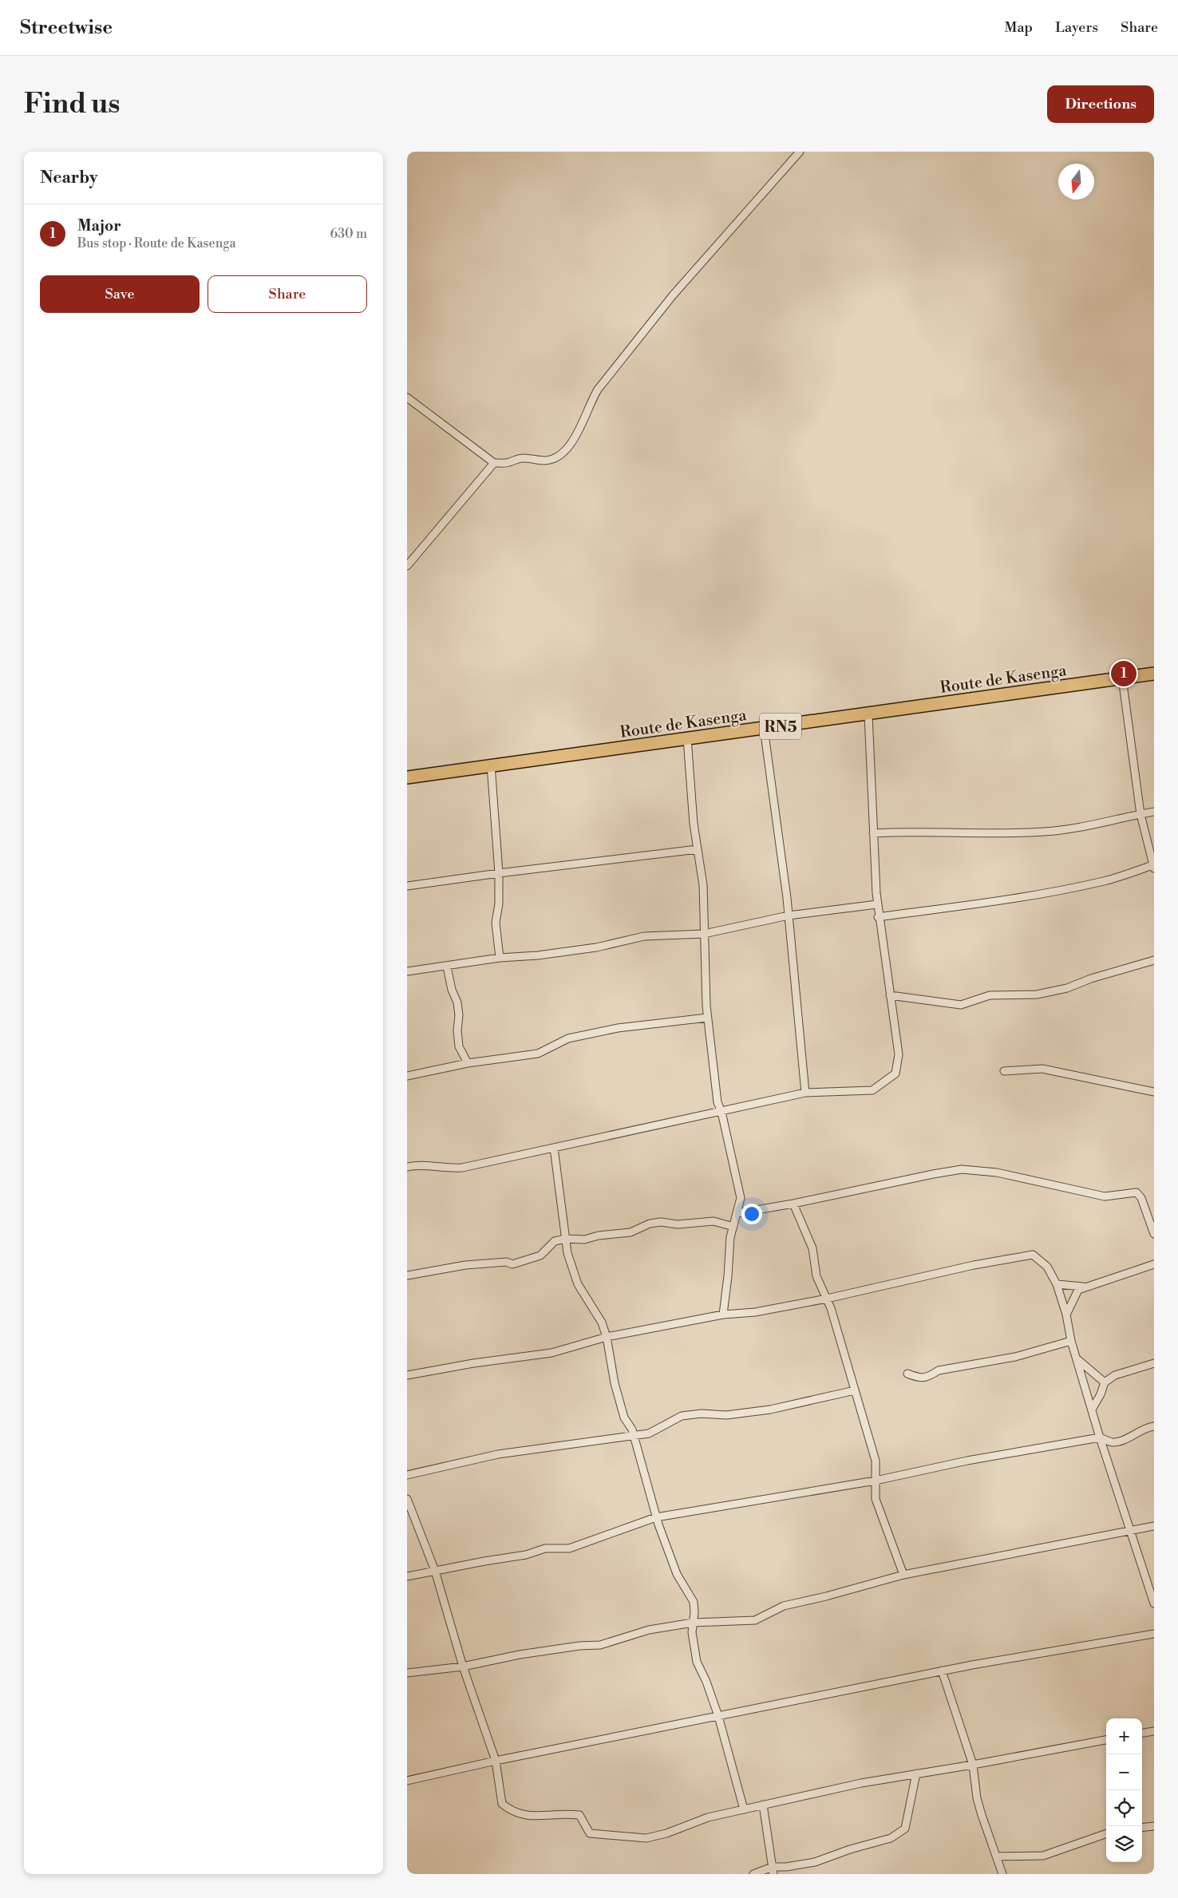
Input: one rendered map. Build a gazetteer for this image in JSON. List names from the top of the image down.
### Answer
{
  "streets": {
    "highway": ["Route de Kasenga", "RN5"]
  },
  "north": "bottom",
  "page": {
    "header": "Streetwise",
    "nav": ["Map", "Layers", "Share"],
    "buttons": [
      "Directions",
      ["Save", "Share"]
    ],
    "title": "Find us",
    "heading": "Nearby",
    "list": [
      {
        "mark": "1",
        "name": "Major",
        "note": "Bus stop · Route de Kasenga",
        "value": "630 m"
      }
    ],
    "pins": "1",
    "map_buttons": ["+", "−"]
  }
}
